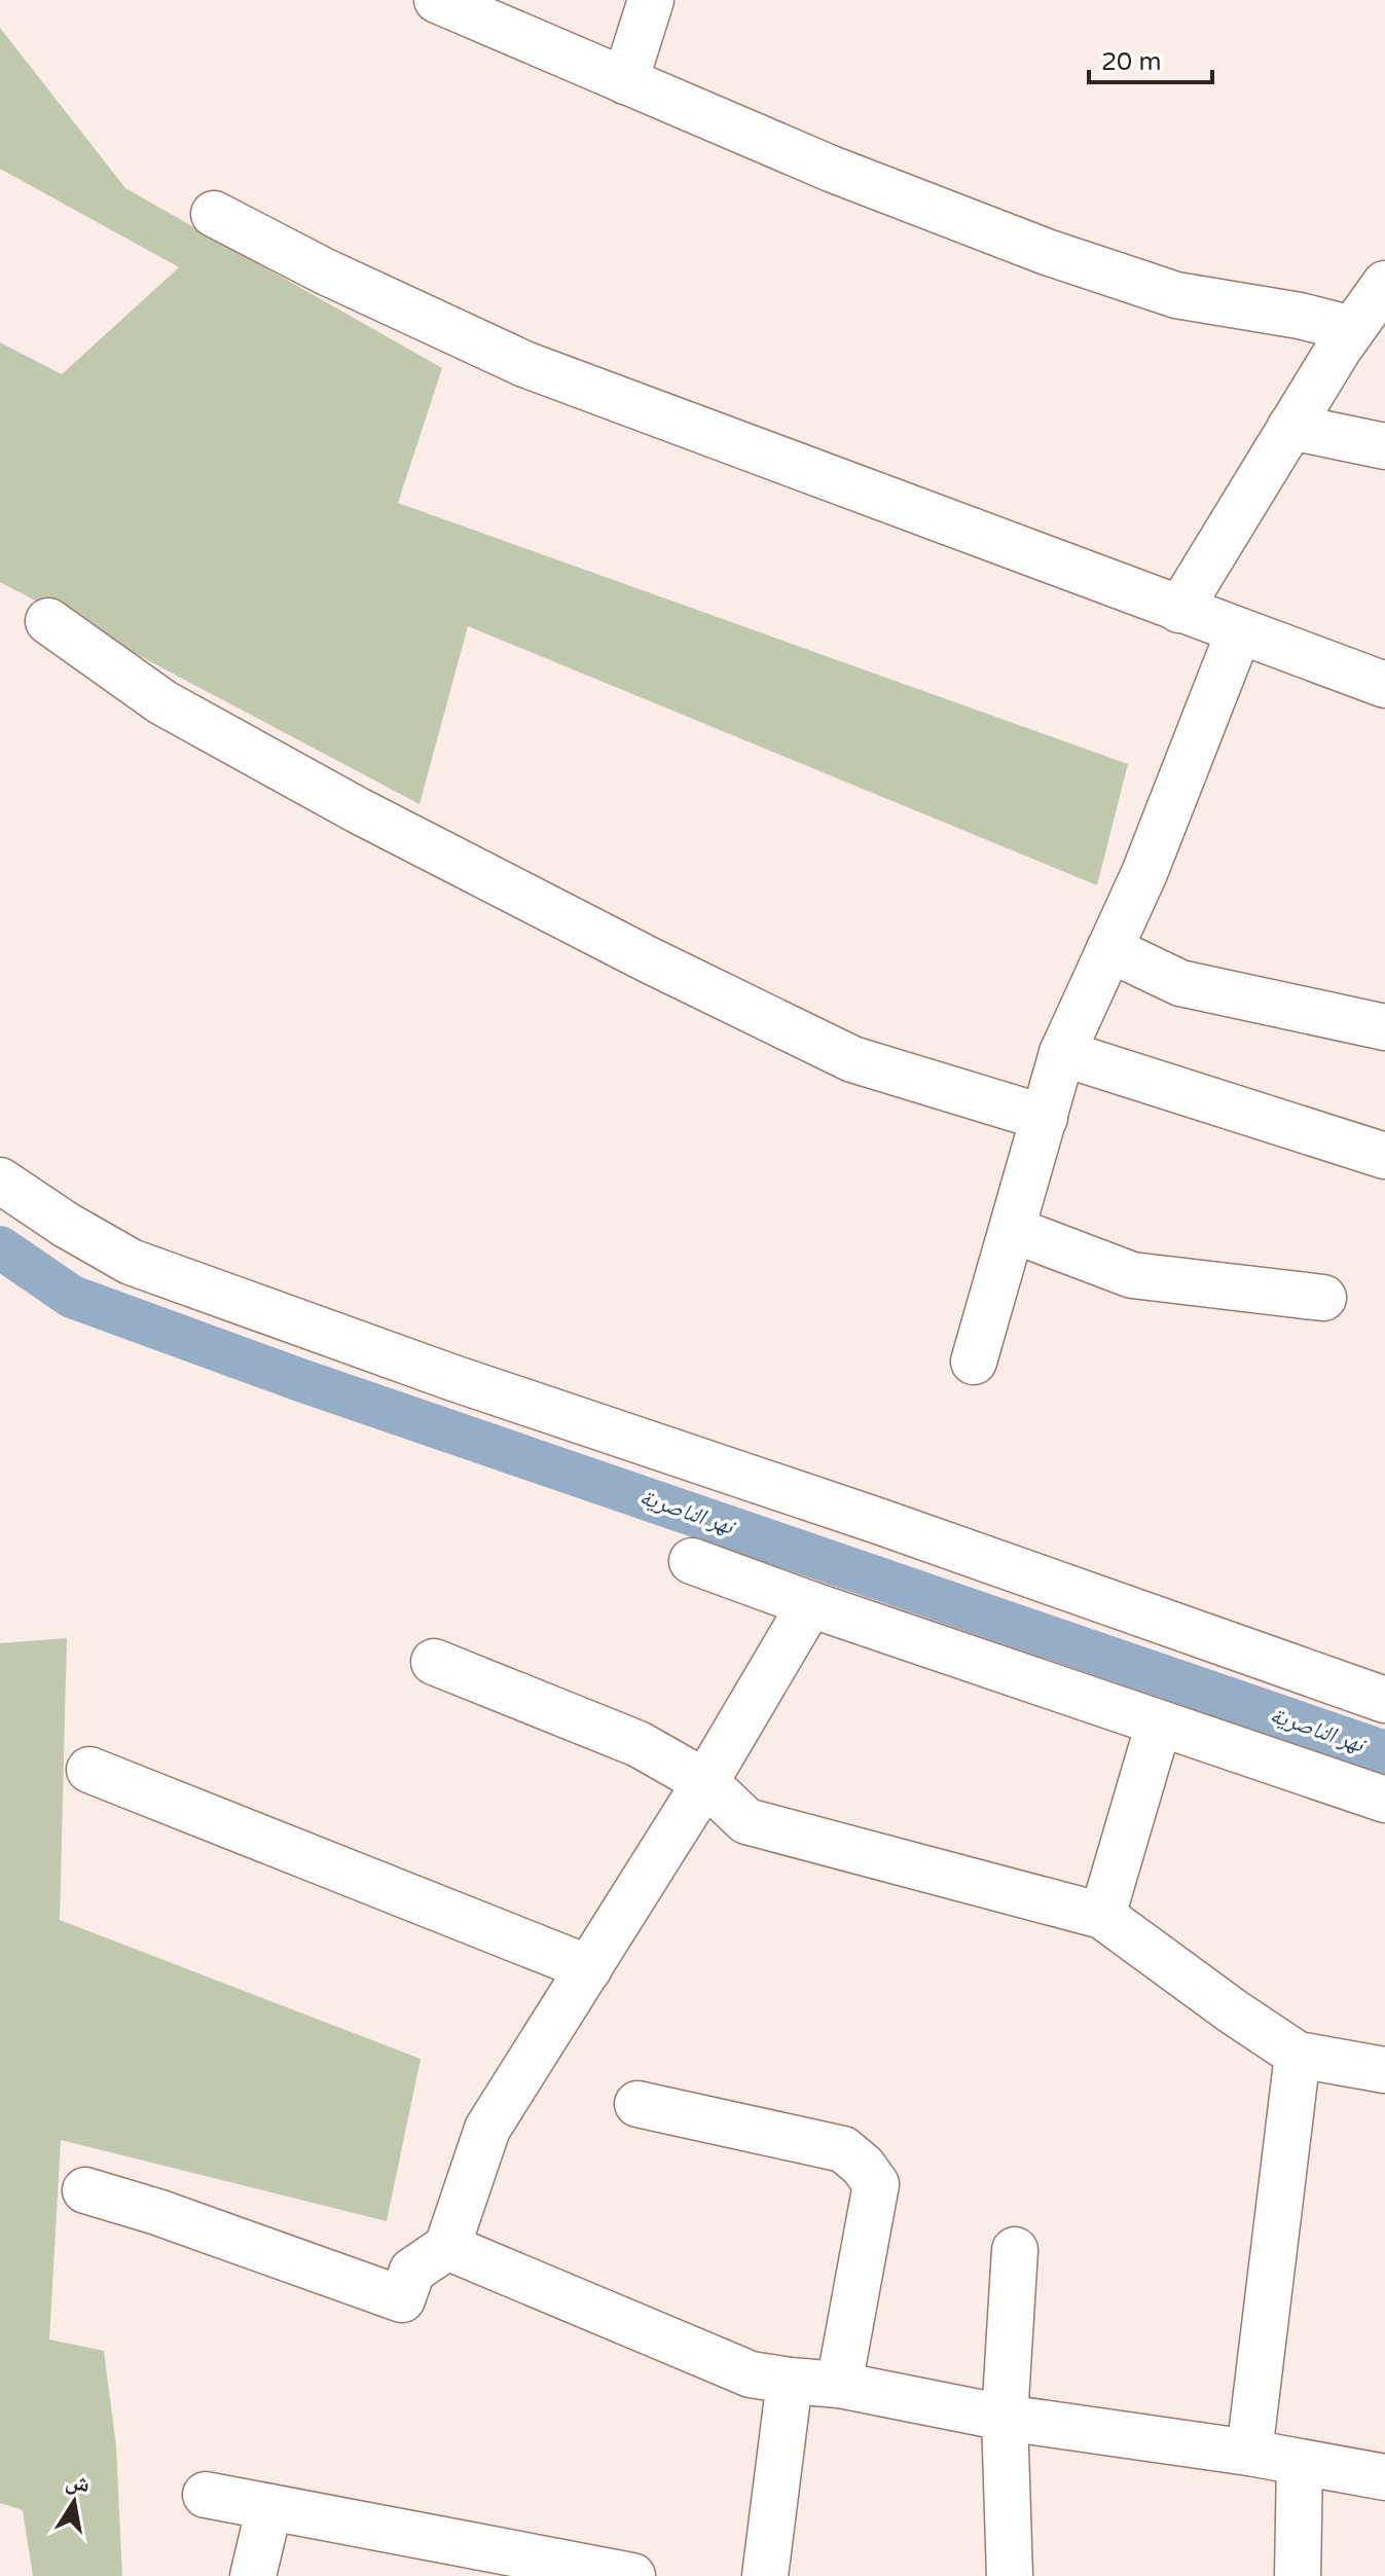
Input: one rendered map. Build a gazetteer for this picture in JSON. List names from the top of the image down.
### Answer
{
  "water": ["نهر الناصرية"],
  "scale_bar": "20 m",
  "north": "top"
}
